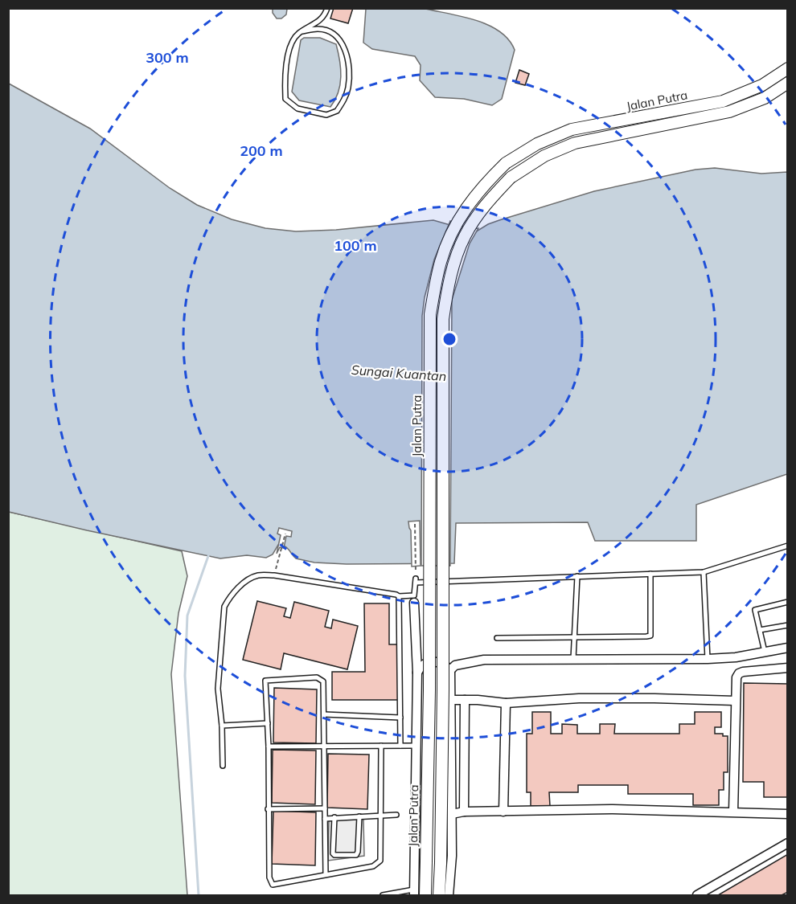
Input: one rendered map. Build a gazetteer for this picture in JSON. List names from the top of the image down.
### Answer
{
  "streets": {
    "main road": ["Jalan Putra"]
  },
  "water": ["Sungai Kuantan"],
  "rings": ["300 m", "200 m", "100 m"]
}
